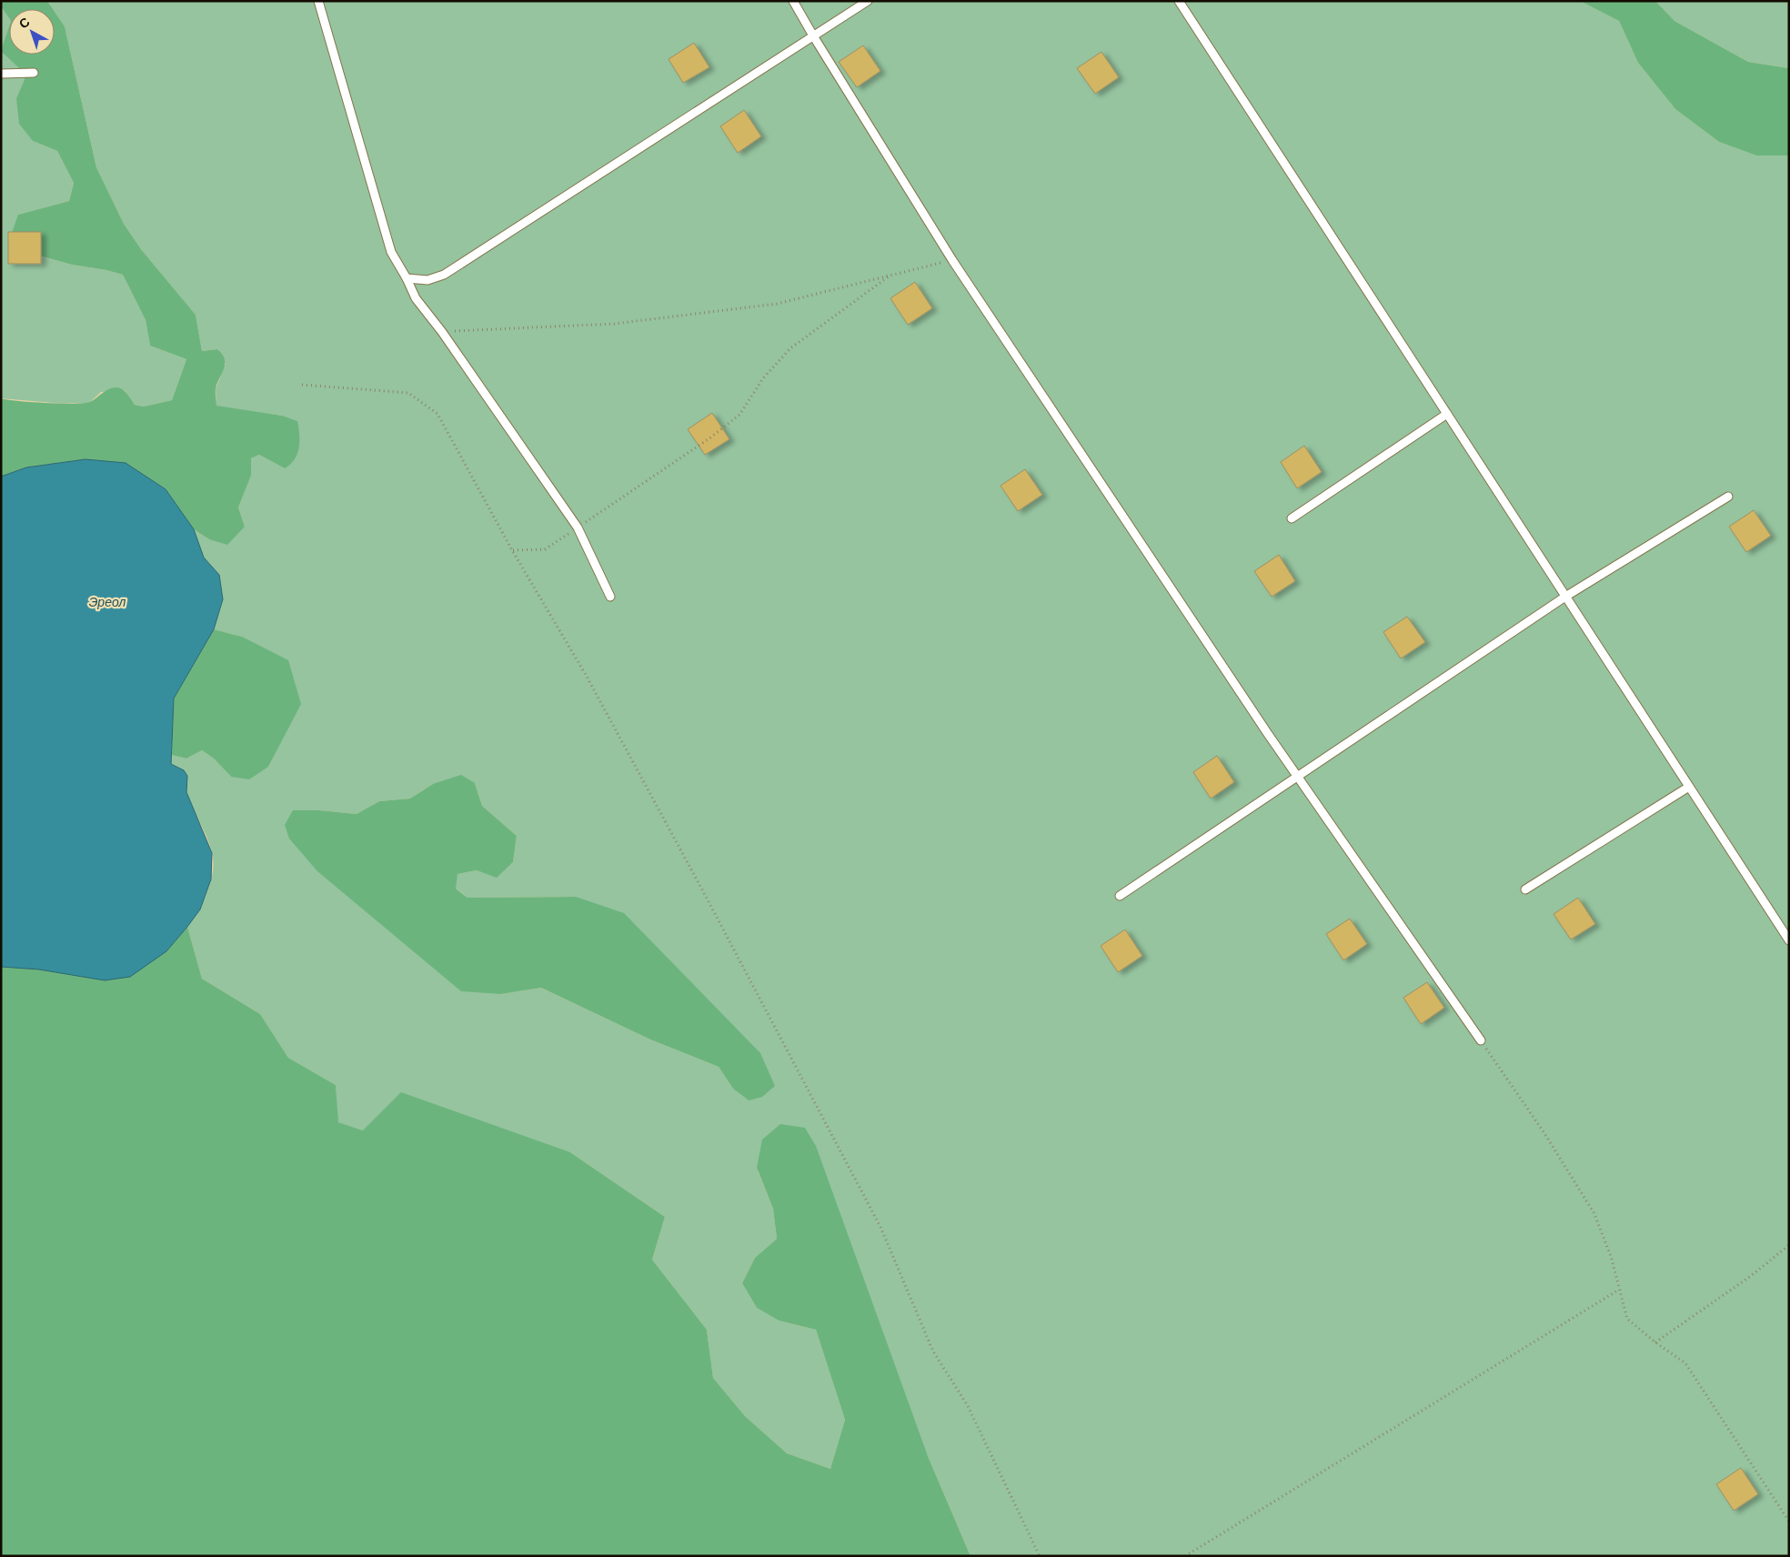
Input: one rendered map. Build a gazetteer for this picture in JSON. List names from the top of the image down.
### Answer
{
  "water": ["Эреол"],
  "north": "top left"
}
